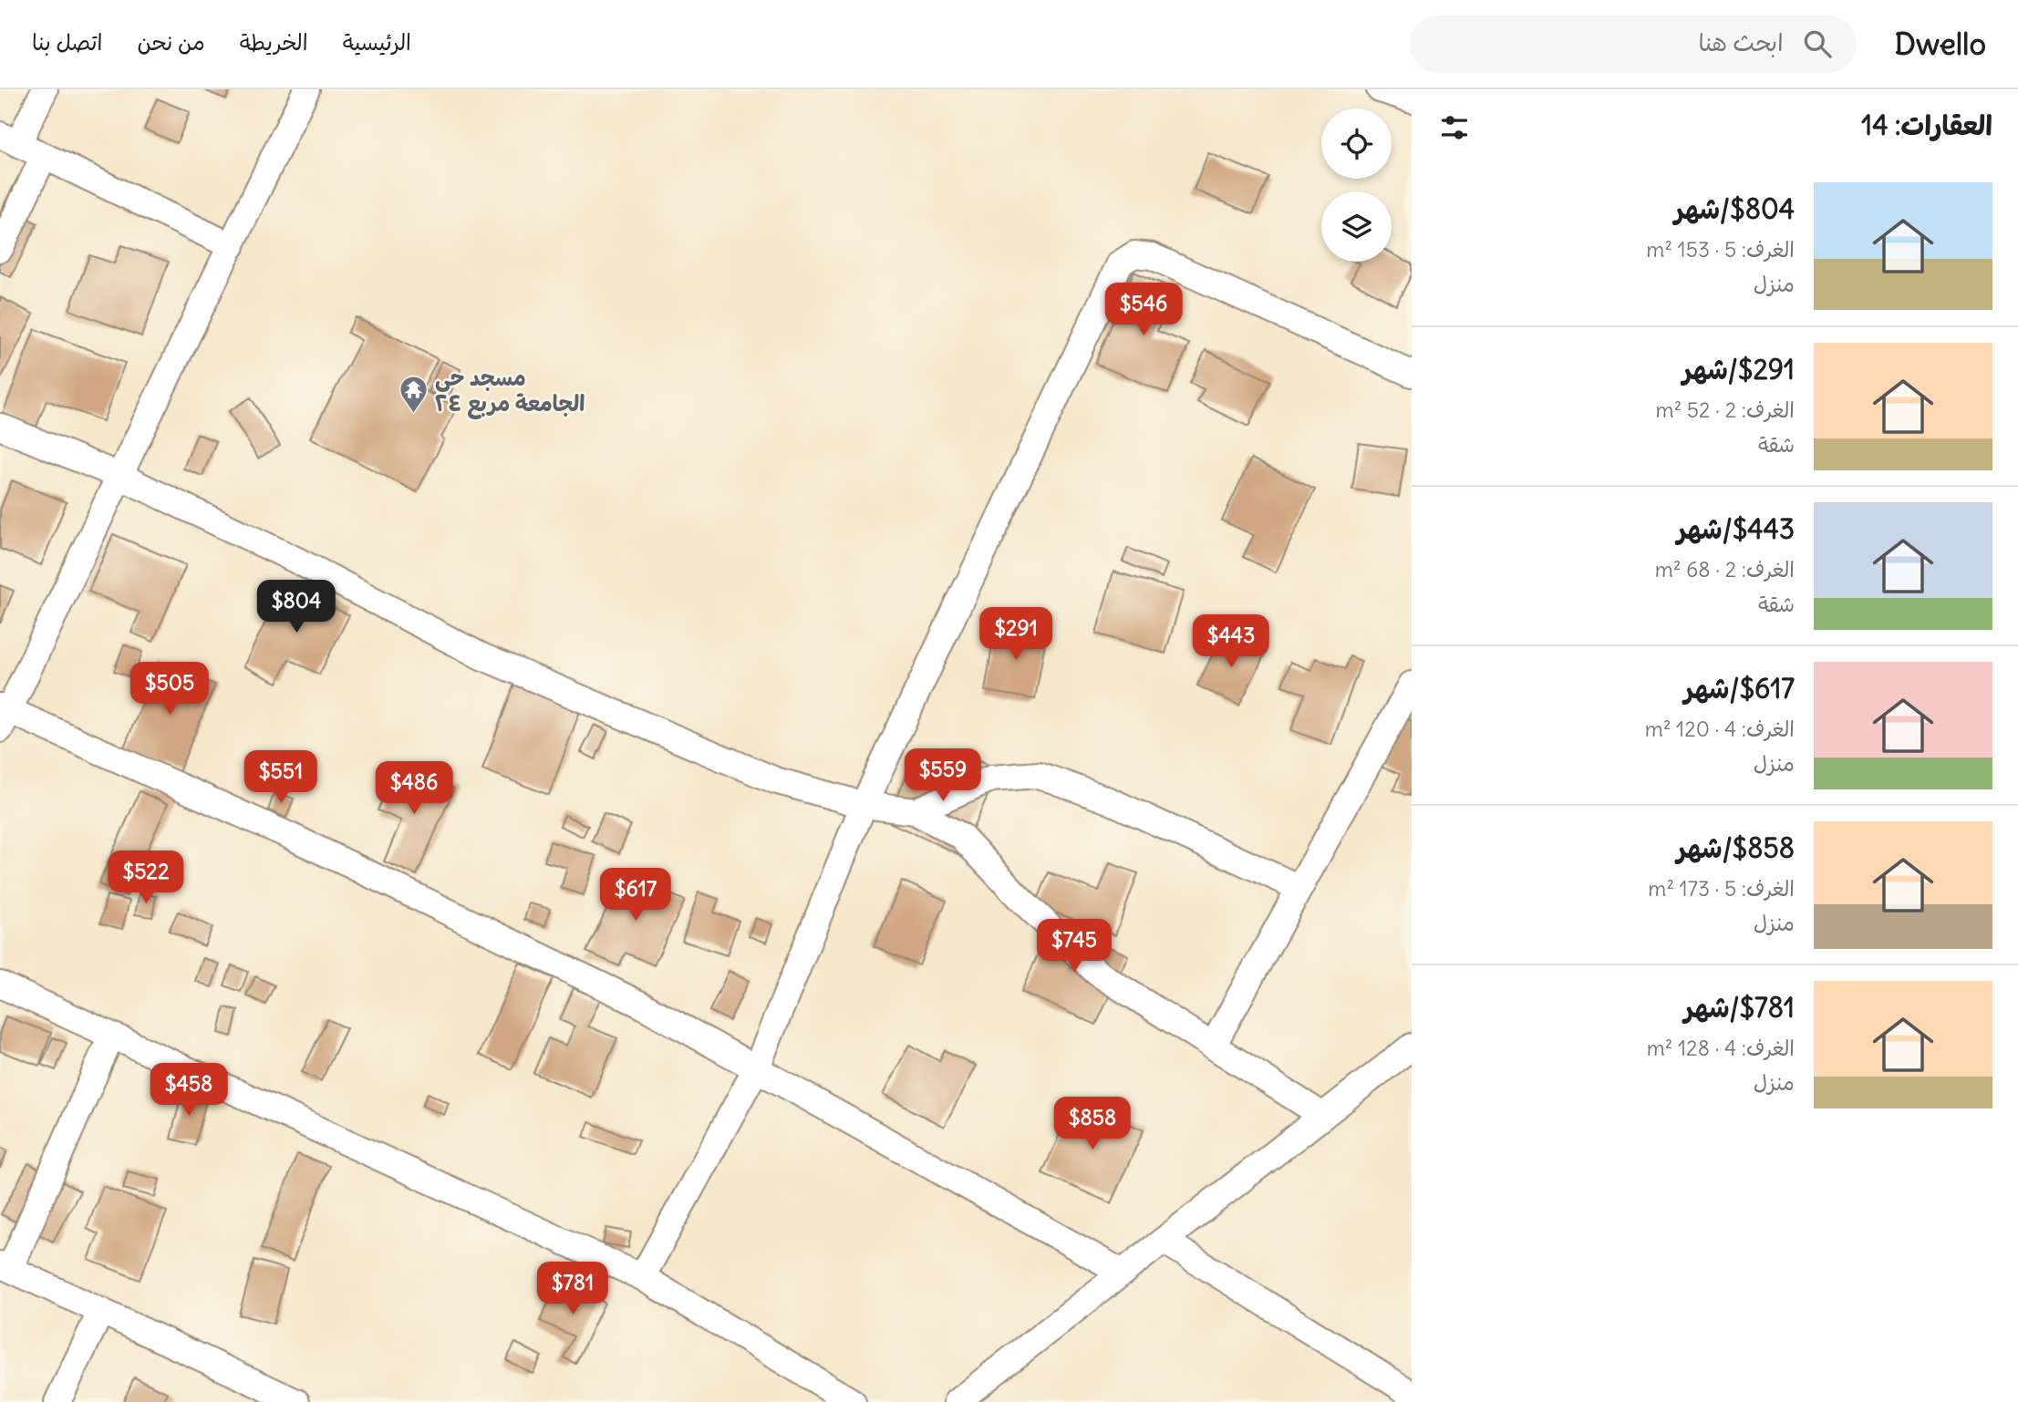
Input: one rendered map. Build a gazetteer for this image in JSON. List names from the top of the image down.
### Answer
{
  "places": {
    "temple": ["مسجد حي الجامعة مربع ٢٤"]
  },
  "page": {
    "header": "Dwello",
    "search": "ابحث هنا",
    "nav": [
      "الرئيسية",
      "الخريطة",
      "من نحن",
      "اتصل بنا"
    ],
    "heading": "العقارات: 14",
    "list": [
      {
        "name": "$804/شهر",
        "note": "الغرف: 5 · 153 m² · منزل"
      },
      {
        "name": "$291/شهر",
        "note": "الغرف: 2 · 52 m² · شقة"
      },
      {
        "name": "$443/شهر",
        "note": "الغرف: 2 · 68 m² · شقة"
      },
      {
        "name": "$617/شهر",
        "note": "الغرف: 4 · 120 m² · منزل"
      },
      {
        "name": "$858/شهر",
        "note": "الغرف: 5 · 173 m² · منزل"
      },
      {
        "name": "$781/شهر",
        "note": "الغرف: 4 · 128 m² · منزل"
      }
    ],
    "price": [
      "$546",
      "$804",
      "$291",
      "$443",
      "$505",
      "$559",
      "$551",
      "$486",
      "$522",
      "$617",
      "$745",
      "$458",
      "$858",
      "$781"
    ]
  }
}
